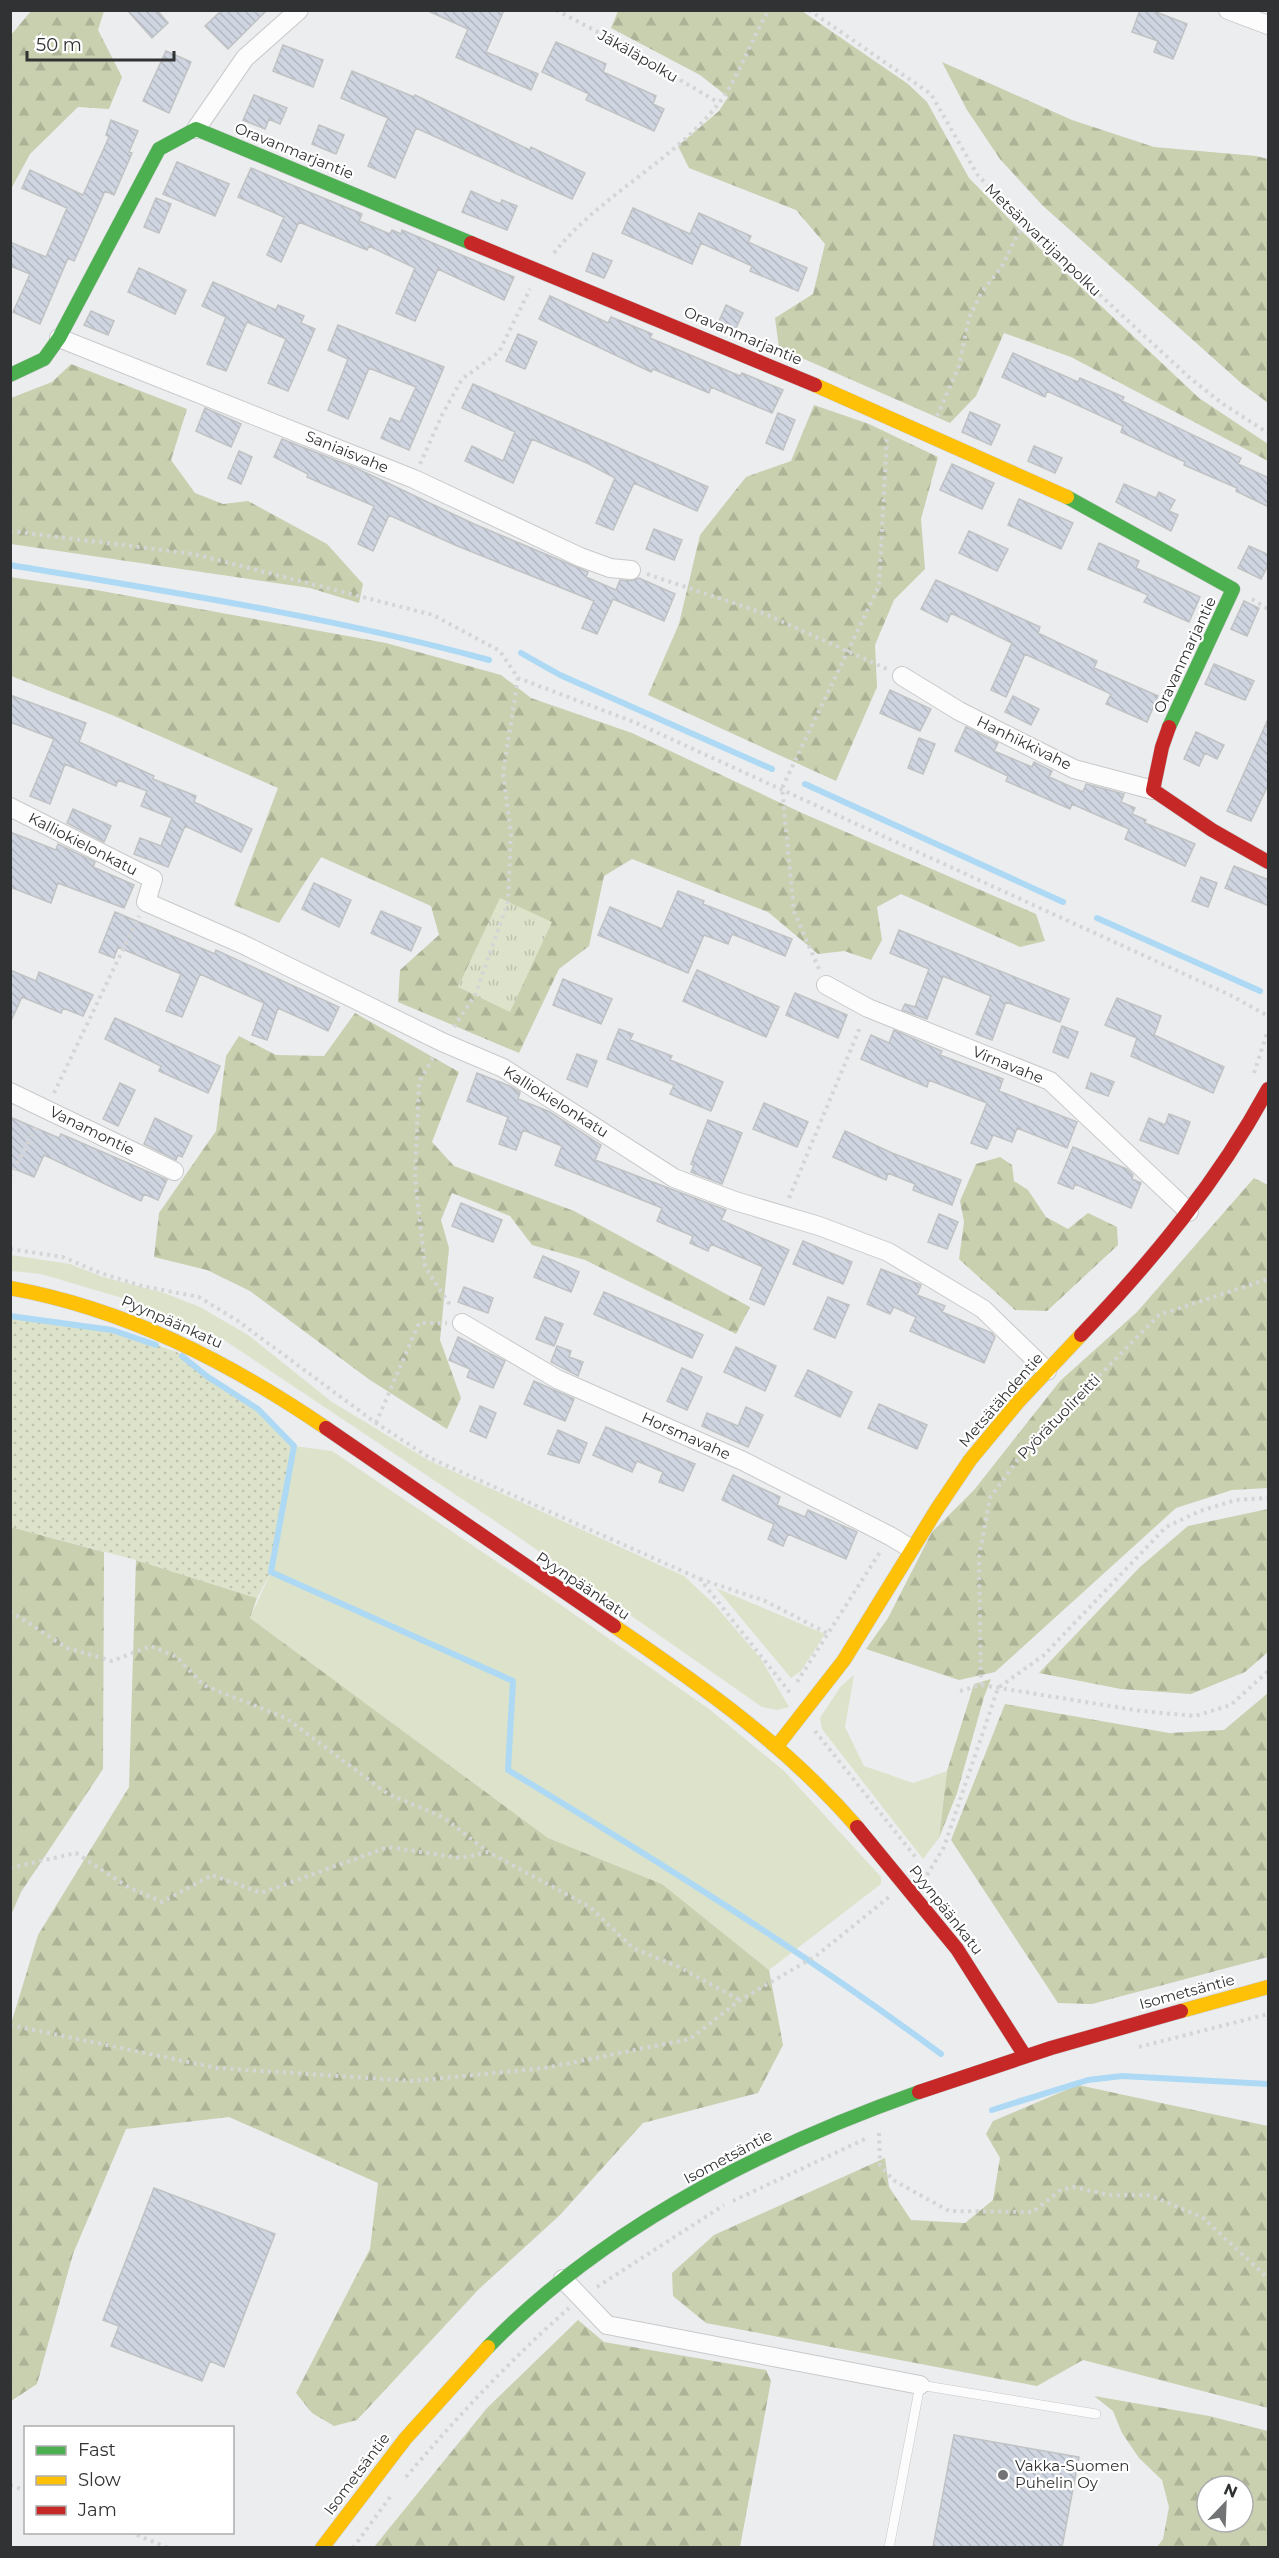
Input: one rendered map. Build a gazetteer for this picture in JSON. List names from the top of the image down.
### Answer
{
  "streets": {
    "main road": [
      "Oravanmarjantie",
      "Pyynpäänkatu",
      "Metsätähdentie",
      "Isometsäntie"
    ],
    "street": [
      "Saniaisvahe",
      "Hanhikkivahe",
      "Kalliokielonkatu",
      "Virnavahe",
      "Vanamontie",
      "Horsmavahe"
    ],
    "path": ["Jäkäläpolku", "Metsänvartijanpolku", "Pyörätuolireitti"]
  },
  "crossings": [
    ["Oravanmarjantie", "Hanhikkivahe"],
    ["Kalliokielonkatu", "Metsätähdentie"],
    ["Virnavahe", "Metsätähdentie"],
    ["Pyynpäänkatu", "Metsätähdentie"],
    ["Pyynpäänkatu", "Isometsäntie"],
    ["Metsätähdentie", "Horsmavahe"]
  ],
  "places": ["Vakka-Suomen Puhelin Oy"],
  "legend": ["Fast", "Slow", "Jam"],
  "scale_bar": "50 m",
  "north": "top right"
}
